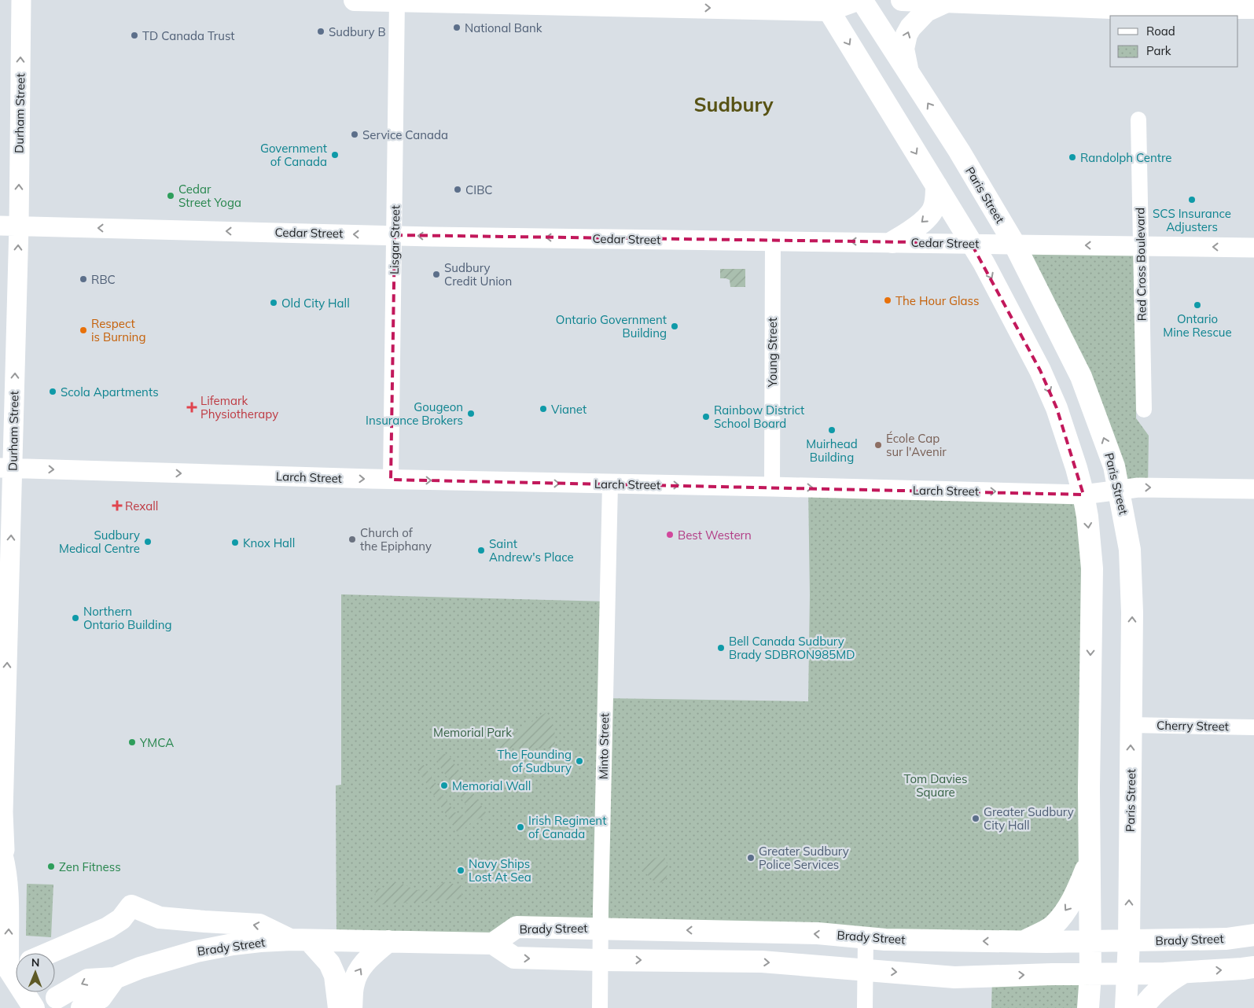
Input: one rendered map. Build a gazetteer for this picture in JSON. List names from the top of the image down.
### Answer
{
  "streets": {
    "main road": ["Paris Street", "Brady Street"],
    "street": [
      "Durham Street",
      "Cedar Street",
      "Lisgar Street",
      "Red Cross Boulevard",
      "Young Street",
      "Larch Street",
      "Cherry Street",
      "Minto Street"
    ]
  },
  "crossings": [
    ["Durham Street", "Cedar Street"],
    ["Durham Street", "Larch Street"],
    ["Paris Street", "Cedar Street"],
    ["Paris Street", "Larch Street"],
    ["Paris Street", "Cherry Street"],
    ["Paris Street", "Brady Street"],
    ["Cedar Street", "Lisgar Street"],
    ["Cedar Street", "Red Cross Boulevard"],
    ["Cedar Street", "Young Street"],
    ["Lisgar Street", "Larch Street"],
    ["Young Street", "Larch Street"],
    ["Larch Street", "Minto Street"],
    ["Minto Street", "Brady Street"]
  ],
  "one_way": ["Durham Street", "Cedar Street", "Larch Street"],
  "districts": ["Sudbury"],
  "parks": ["Memorial Park", "Tom Davies Square"],
  "places": {
    "other": [
      "National Bank",
      "Sudbury B",
      "TD Canada Trust",
      "Service Canada",
      "Government of Canada",
      "Randolph Centre",
      "CIBC",
      "Cedar Street Yoga",
      "SCS Insurance Adjusters",
      "Sudbury Credit Union",
      "RBC",
      "The Hour Glass",
      "Old City Hall",
      "Ontario Mine Rescue",
      "Ontario Government Building",
      "Respect is Burning",
      "Scola Apartments",
      "Vianet",
      "Gougeon Insurance Brokers",
      "Rainbow District School Board",
      "Muirhead Building",
      "École Cap sur l'Avenir",
      "Best Western",
      "Church of the Epiphany",
      "Sudbury Medical Centre",
      "Knox Hall",
      "Saint Andrew's Place",
      "Northern Ontario Building",
      "Bell Canada Sudbury Brady SDBRON985MD",
      "YMCA",
      "The Founding of Sudbury",
      "Memorial Wall",
      "Greater Sudbury City Hall",
      "Irish Regiment of Canada",
      "Greater Sudbury Police Services",
      "Zen Fitness",
      "Navy Ships Lost At Sea"
    ],
    "health": ["Lifemark Physiotherapy", "Rexall"]
  },
  "legend": ["Road", "Park"],
  "north": "top"
}
